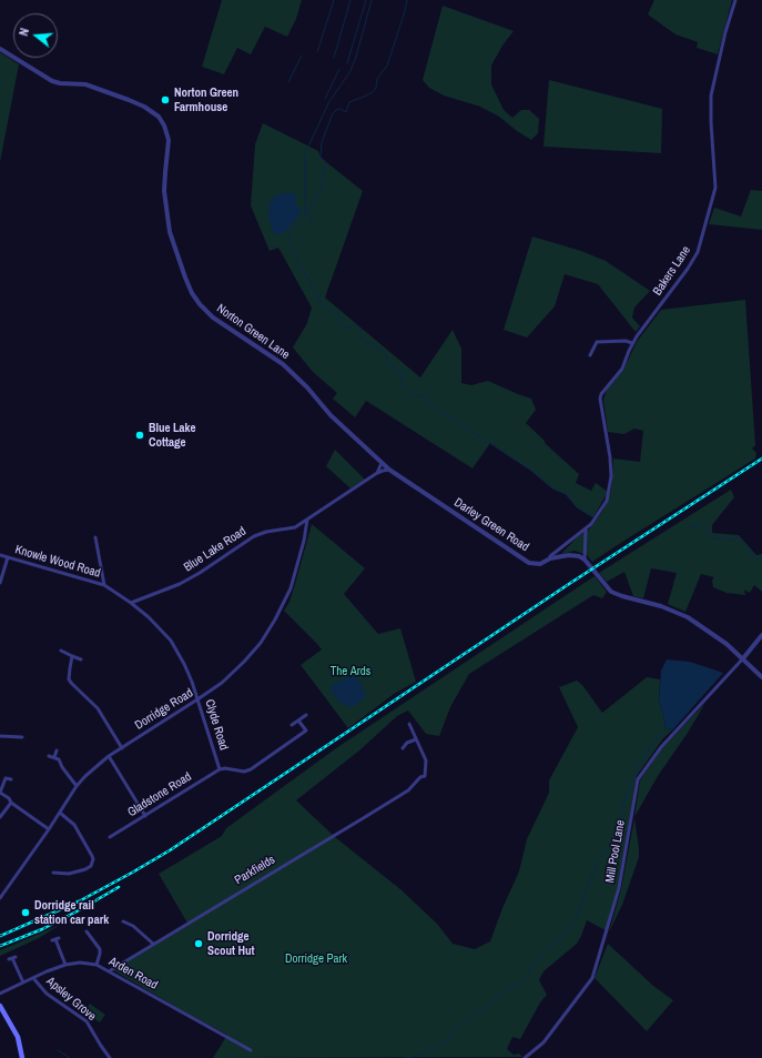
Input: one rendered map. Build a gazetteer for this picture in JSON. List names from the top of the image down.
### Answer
{
  "streets": {
    "street": [
      "Bakers Lane",
      "Norton Green Lane",
      "Darley Green Road",
      "Blue Lake Road",
      "Knowle Wood Road",
      "Dorridge Road",
      "Clyde Road",
      "Gladstone Road",
      "Mill Pool Lane",
      "Parkfields",
      "Arden Road",
      "Apsley Grove"
    ]
  },
  "crossings": [
    ["Bakers Lane", "Darley Green Road"],
    ["Norton Green Lane", "Darley Green Road"],
    ["Norton Green Lane", "Blue Lake Road"],
    ["Darley Green Road", "Blue Lake Road"],
    ["Blue Lake Road", "Knowle Wood Road"],
    ["Blue Lake Road", "Dorridge Road"],
    ["Blue Lake Road", "Clyde Road"],
    ["Knowle Wood Road", "Clyde Road"],
    ["Dorridge Road", "Clyde Road"],
    ["Clyde Road", "Gladstone Road"],
    ["Parkfields", "Arden Road"],
    ["Arden Road", "Apsley Grove"]
  ],
  "parks": ["The Ards", "Dorridge Park"],
  "places": [
    "Norton Green Farmhouse",
    "Blue Lake Cottage",
    "Dorridge rail station car park",
    "Dorridge Scout Hut"
  ],
  "north": "left"
}
